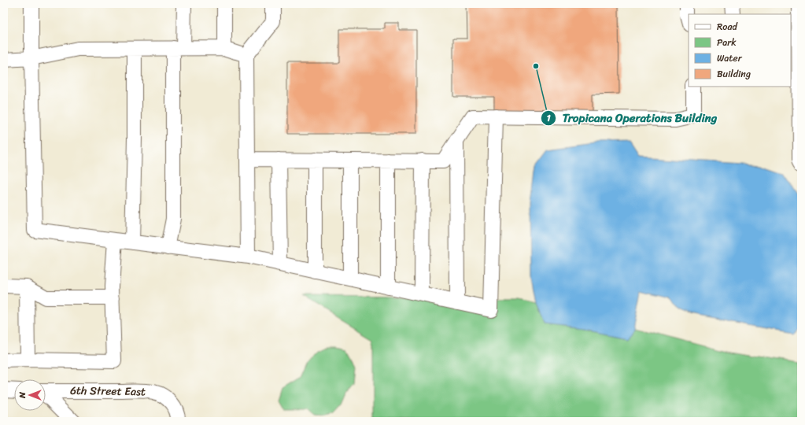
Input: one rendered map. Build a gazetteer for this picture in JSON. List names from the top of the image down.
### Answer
{
  "streets": {
    "street": ["6th Street East"]
  },
  "places": ["Tropicana Operations Building"],
  "legend": [
    "Road",
    "Park",
    "Water",
    "Building"
  ],
  "north": "left"
}
